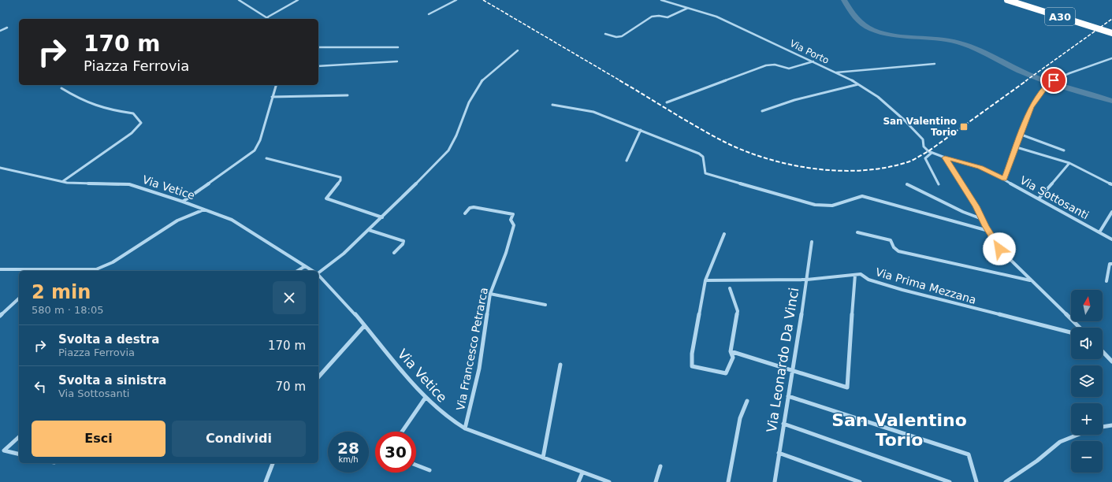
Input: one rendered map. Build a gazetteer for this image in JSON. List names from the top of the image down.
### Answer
{
  "streets": {
    "highway": ["A30"],
    "street": [
      "Via Porto",
      "Via Vetice",
      "Via Sottosanti",
      "Via Prima Mezzana",
      "Via Francesco Petrarca",
      "Via Leonardo Da Vinci"
    ]
  },
  "crossings": [
    ["Via Vetice", "Via Francesco Petrarca"],
    ["Via Prima Mezzana", "Via Leonardo Da Vinci"]
  ],
  "districts": ["San Valentino Torio"],
  "places": {
    "transit": ["San Valentino Torio"]
  },
  "north": "top",
  "page": {
    "turn": ["170 m", "Piazza Ferrovia"],
    "heading": ["2 min", "580 m · 18:05"],
    "map_buttons": ["+", "−"],
    "list": [
      {
        "name": "Svolta a destra",
        "note": "Piazza Ferrovia",
        "value": "170 m"
      },
      {
        "name": "Svolta a sinistra",
        "note": "Via Sottosanti",
        "value": "70 m"
      }
    ],
    "buttons": ["Esci", "Condividi"],
    "speed": "28 km/h",
    "limit": "30"
  }
}
